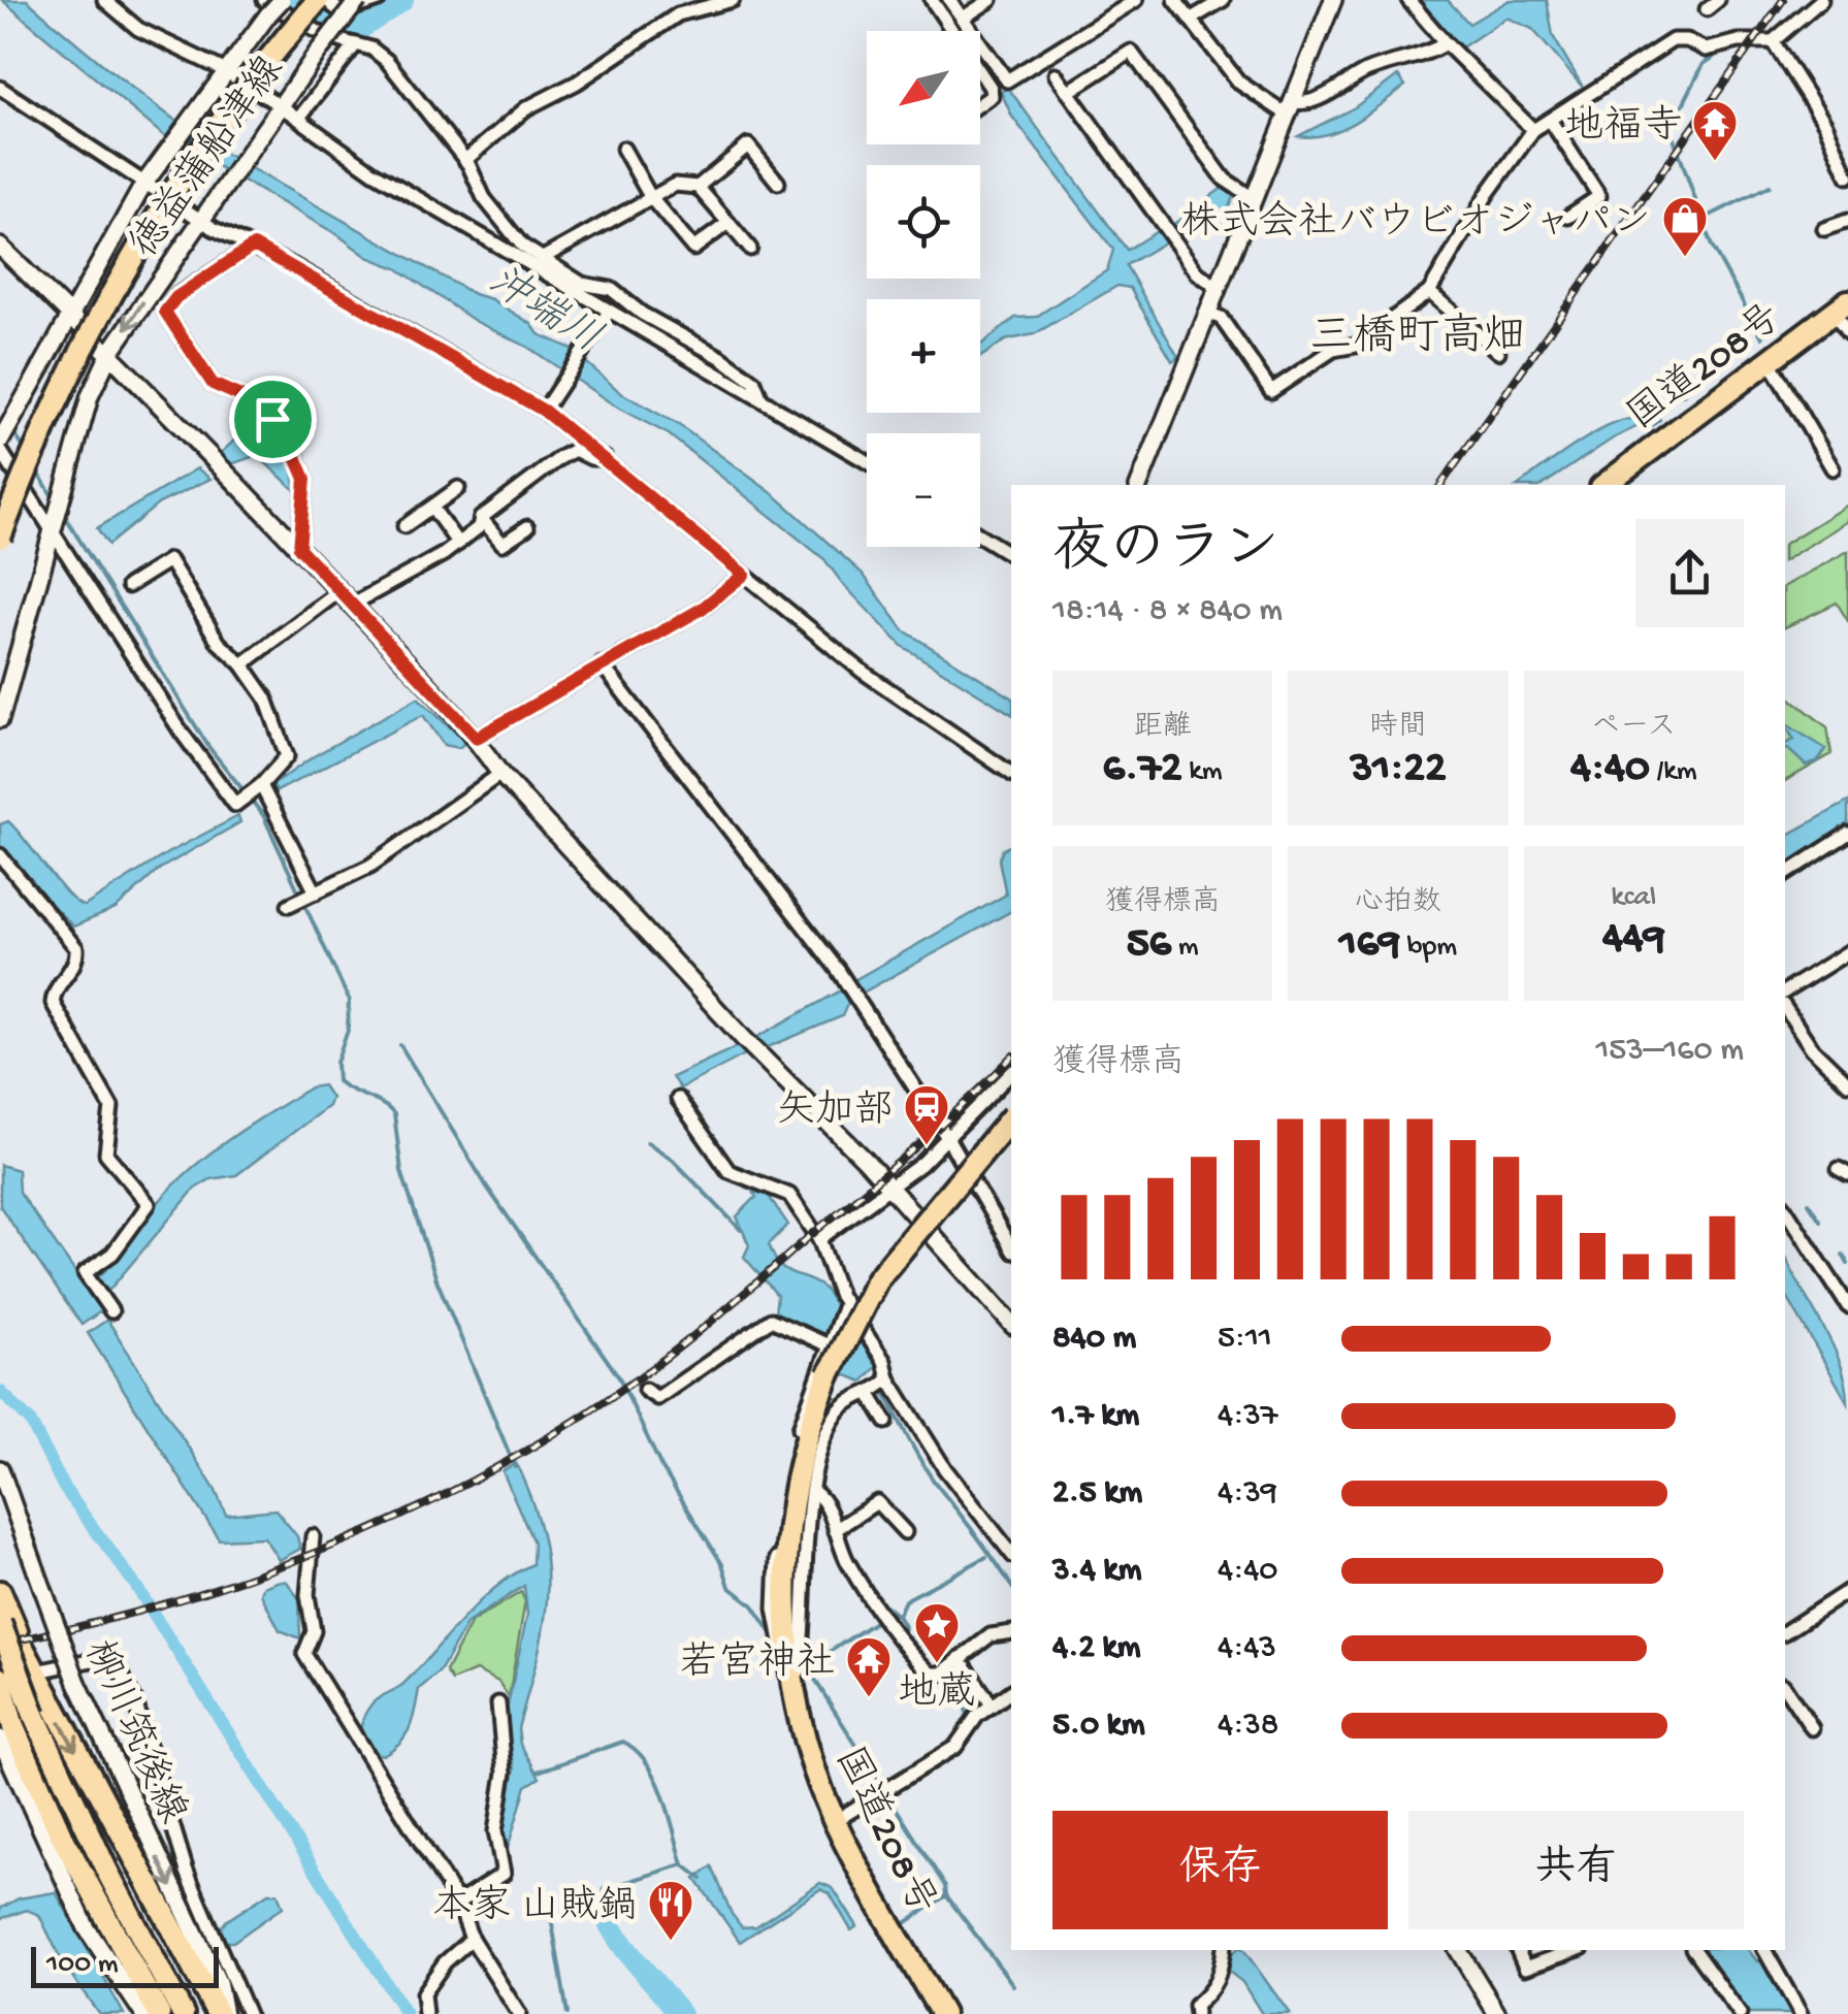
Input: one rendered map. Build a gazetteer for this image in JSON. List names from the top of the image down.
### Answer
{
  "streets": {
    "highway": ["国道208号"],
    "main road": ["徳益蒲船津線", "柳川筑後線"]
  },
  "districts": ["三橋町高畑"],
  "water": ["沖端川"],
  "places": {
    "temple": ["地福寺", "若宮神社"],
    "shop": ["株式会社バウビオジャパン"],
    "station": ["矢加部"],
    "place": ["地蔵"],
    "restaurant": ["本家 山賊鍋"]
  },
  "scale_bar": "100 m",
  "north": "bottom left",
  "page": {
    "map_buttons": ["+", "−"],
    "heading": ["夜のラン", "18:14 · 8 × 840 m"],
    "stats": [
      ["距離", "6.72 km"],
      ["時間", "31:22"],
      ["ペース", "4:40 /km"],
      ["獲得標高", "56 m"],
      ["心拍数", "169 bpm"],
      ["kcal", "449"]
    ],
    "chart": ["獲得標高", "153–160 m"],
    "list": [
      {
        "name": "840 m",
        "note": "5:11"
      },
      {
        "name": "1.7 km",
        "note": "4:37"
      },
      {
        "name": "2.5 km",
        "note": "4:39"
      },
      {
        "name": "3.4 km",
        "note": "4:40"
      },
      {
        "name": "4.2 km",
        "note": "4:43"
      },
      {
        "name": "5.0 km",
        "note": "4:38"
      }
    ],
    "buttons": ["保存", "共有"],
    "scale": "100 m"
  }
}
